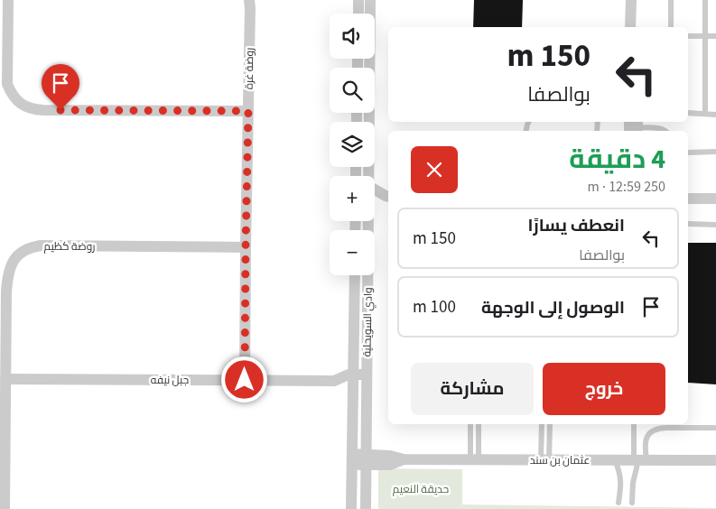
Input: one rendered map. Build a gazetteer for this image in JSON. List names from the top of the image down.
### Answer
{
  "streets": {
    "street": [
      "روضة غرة",
      "روضة كظيم",
      "وادي السويحلية",
      "جبل نيفه",
      "عثمان بن سند"
    ]
  },
  "crossings": [
    ["روضة غرة", "روضة كظيم"],
    ["روضة غرة", "جبل نيفه"],
    ["روضة كظيم", "جبل نيفه"],
    ["وادي السويحلية", "جبل نيفه"],
    ["وادي السويحلية", "عثمان بن سند"]
  ],
  "parks": ["حديقة النعيم"],
  "page": {
    "map_buttons": ["+", "−"],
    "turn": ["150 m", "بوالصفا"],
    "heading": ["4 دقيقة", "250 m · 12:59"],
    "list": [
      {
        "name": "انعطف يسارًا",
        "note": "بوالصفا",
        "value": "150 m"
      },
      {
        "name": "الوصول إلى الوجهة",
        "value": "100 m"
      }
    ],
    "buttons": ["خروج", "مشاركة"]
  }
}
